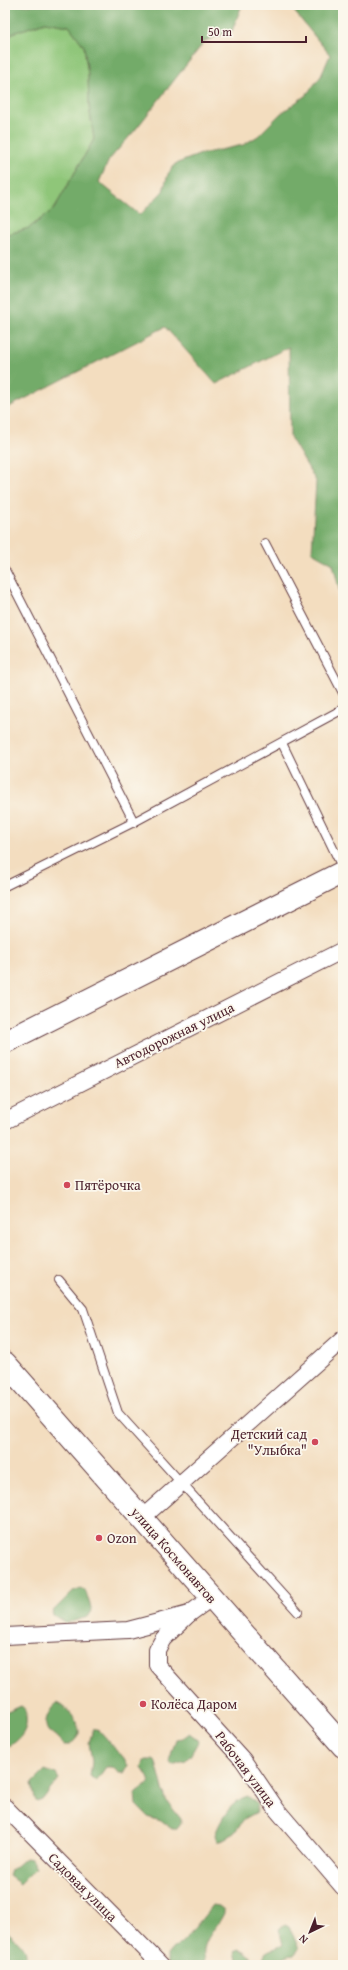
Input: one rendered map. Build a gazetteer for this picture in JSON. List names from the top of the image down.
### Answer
{
  "streets": {
    "main road": ["улица Космонавтов"],
    "street": ["Автодорожная улица", "Рабочая улица", "Садовая улица"]
  },
  "places": [
    "Пятёрочка",
    "Детский сад \"Улыбка\"",
    "Ozon",
    "Колёса Даром"
  ],
  "scale_bar": "50 m",
  "north": "bottom left"
}
